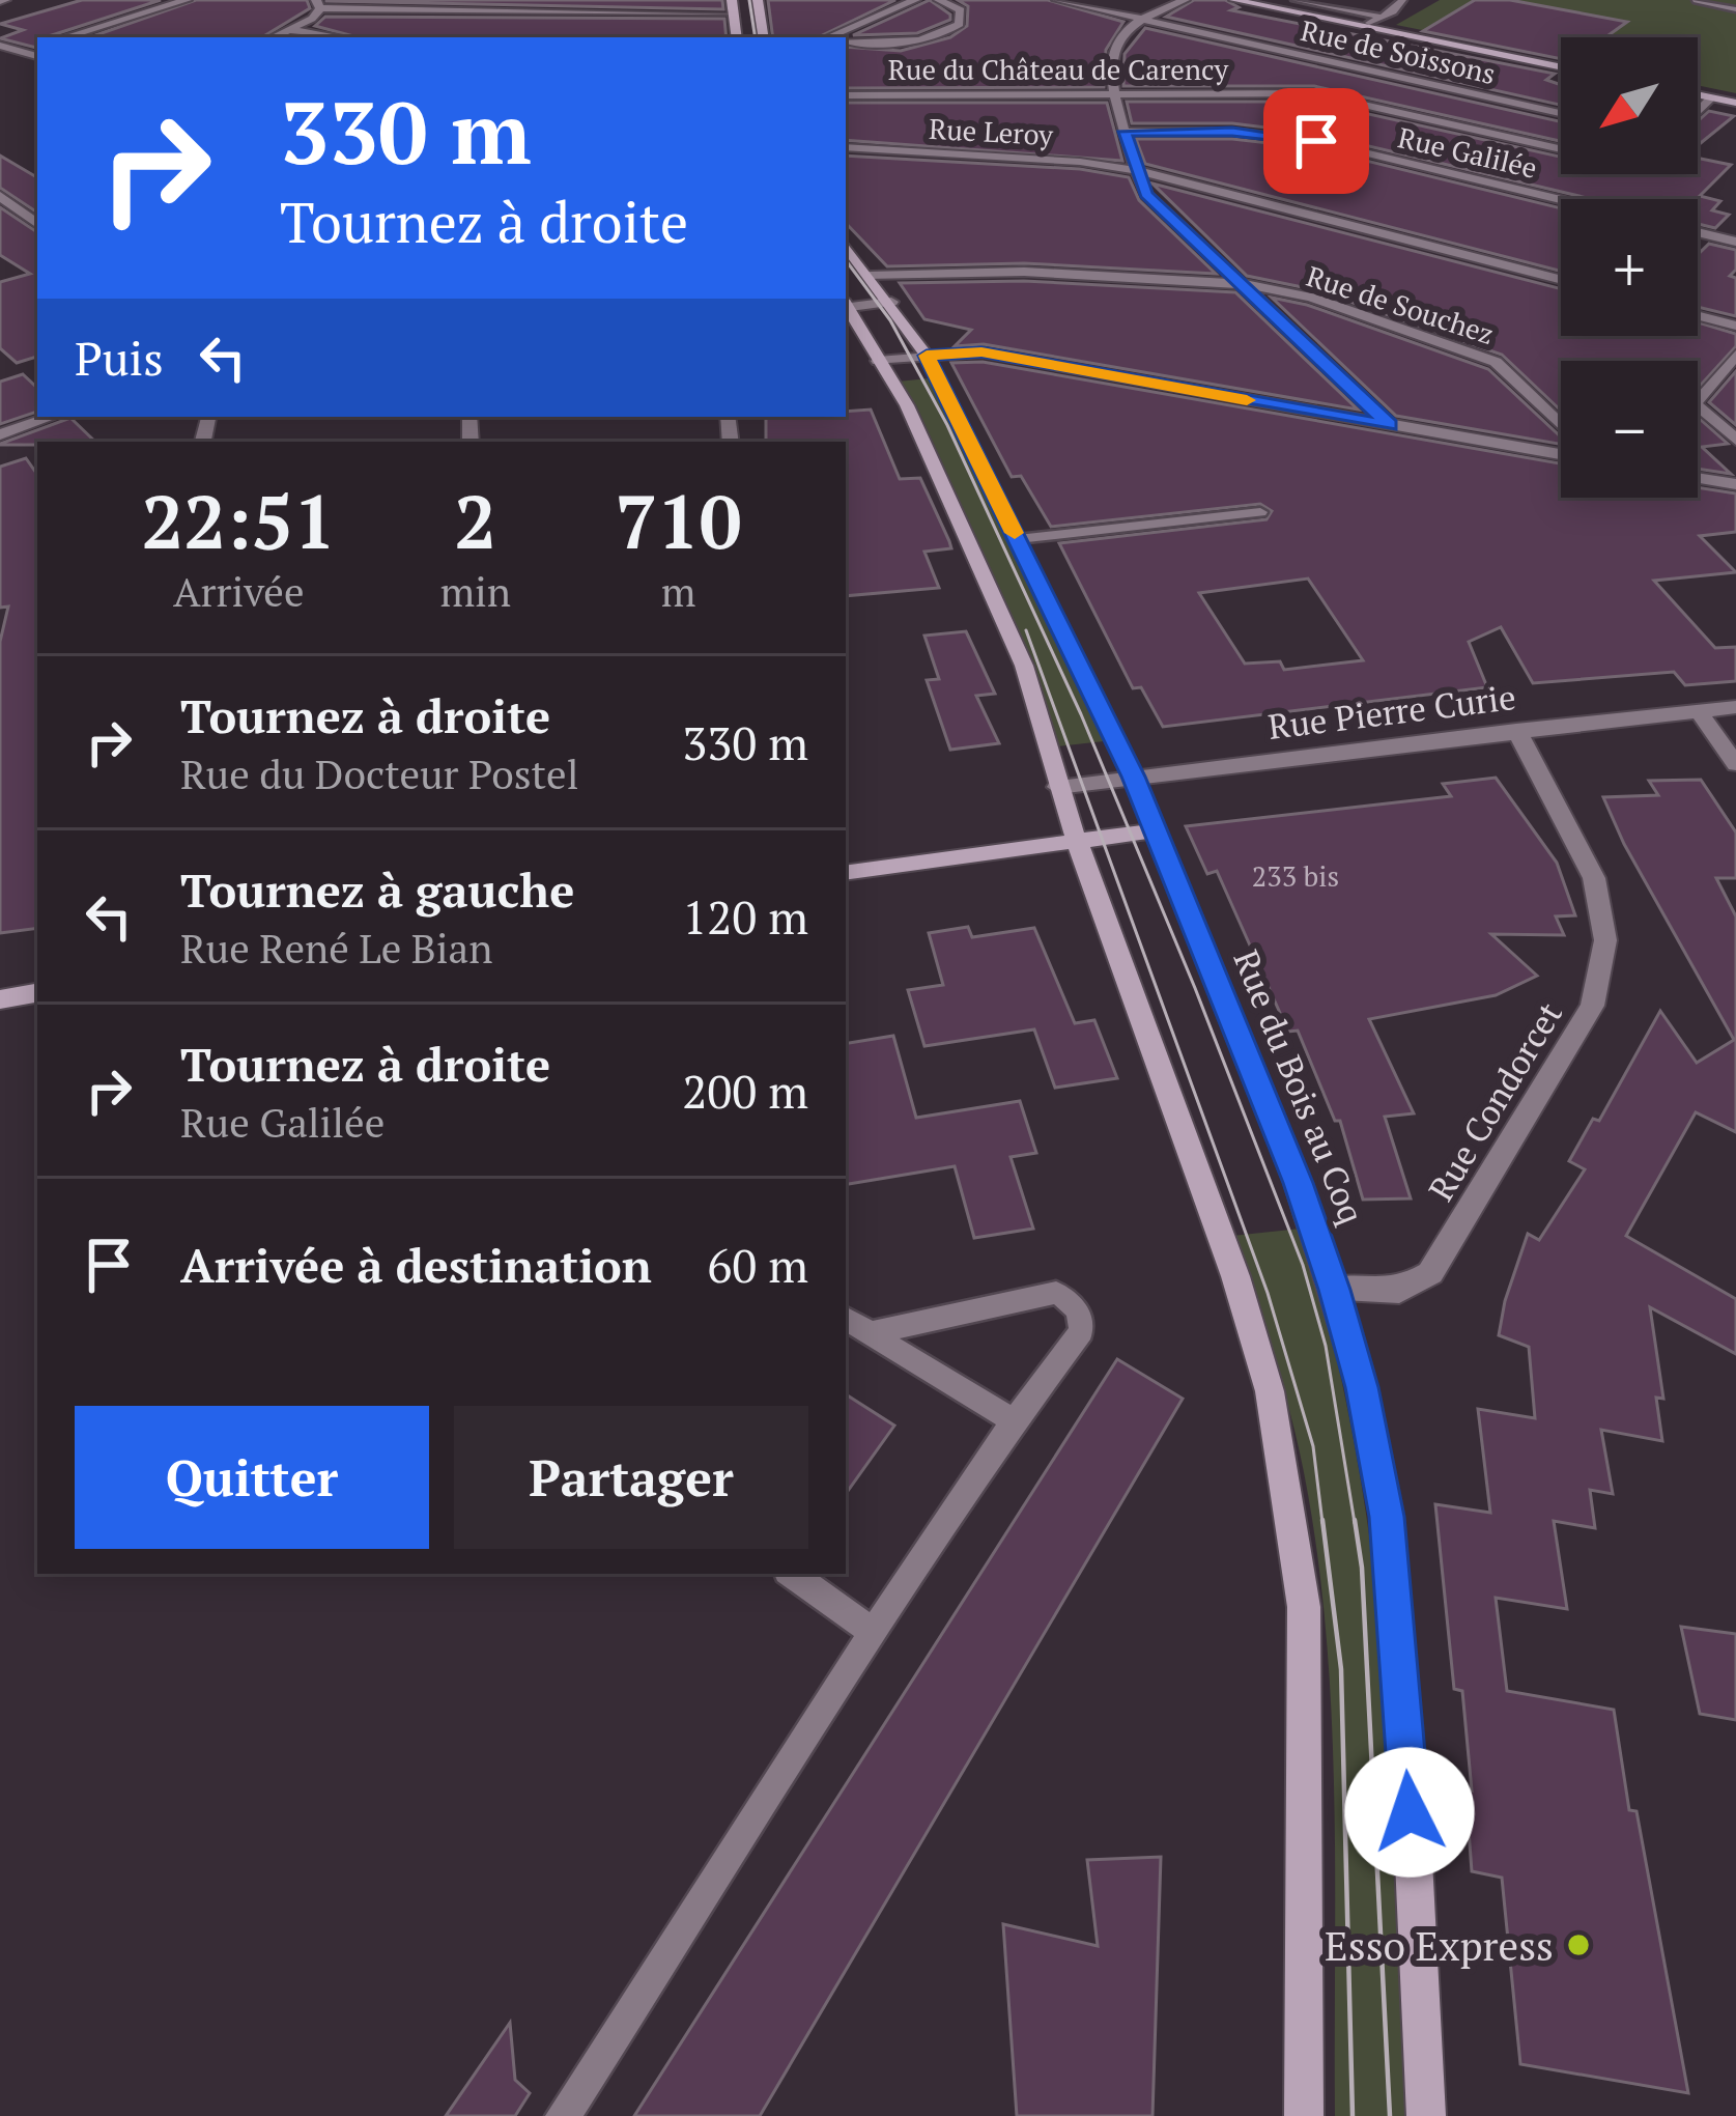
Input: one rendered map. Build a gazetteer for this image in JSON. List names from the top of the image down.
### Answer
{
  "streets": {
    "main road": ["Rue du Bois au Coq"],
    "street": [
      "Rue de Soissons",
      "Rue du Château de Carency",
      "Rue Leroy",
      "Rue Galilée",
      "Rue de Souchez",
      "Rue Pierre Curie",
      "Rue Condorcet"
    ]
  },
  "crossings": [
    ["Rue de Souchez", "Rue du Bois au Coq"],
    ["Rue Pierre Curie", "Rue du Bois au Coq"],
    ["Rue Pierre Curie", "Rue Condorcet"],
    ["Rue du Bois au Coq", "Rue Condorcet"]
  ],
  "places": ["Esso Express"],
  "house_numbers": ["233 bis"],
  "north": "bottom left",
  "page": {
    "map_buttons": ["+", "−"],
    "turn": ["330 m", "Tournez à droite"],
    "then": "Puis",
    "eta": [
      "22:51",
      "Arrivée",
      "2",
      "min",
      "710",
      "m"
    ],
    "list": [
      {
        "name": "Tournez à droite",
        "note": "Rue du Docteur Postel",
        "value": "330 m"
      },
      {
        "name": "Tournez à gauche",
        "note": "Rue René Le Bian",
        "value": "120 m"
      },
      {
        "name": "Tournez à droite",
        "note": "Rue Galilée",
        "value": "200 m"
      },
      {
        "name": "Arrivée à destination",
        "value": "60 m"
      }
    ],
    "buttons": ["Quitter", "Partager"]
  }
}
